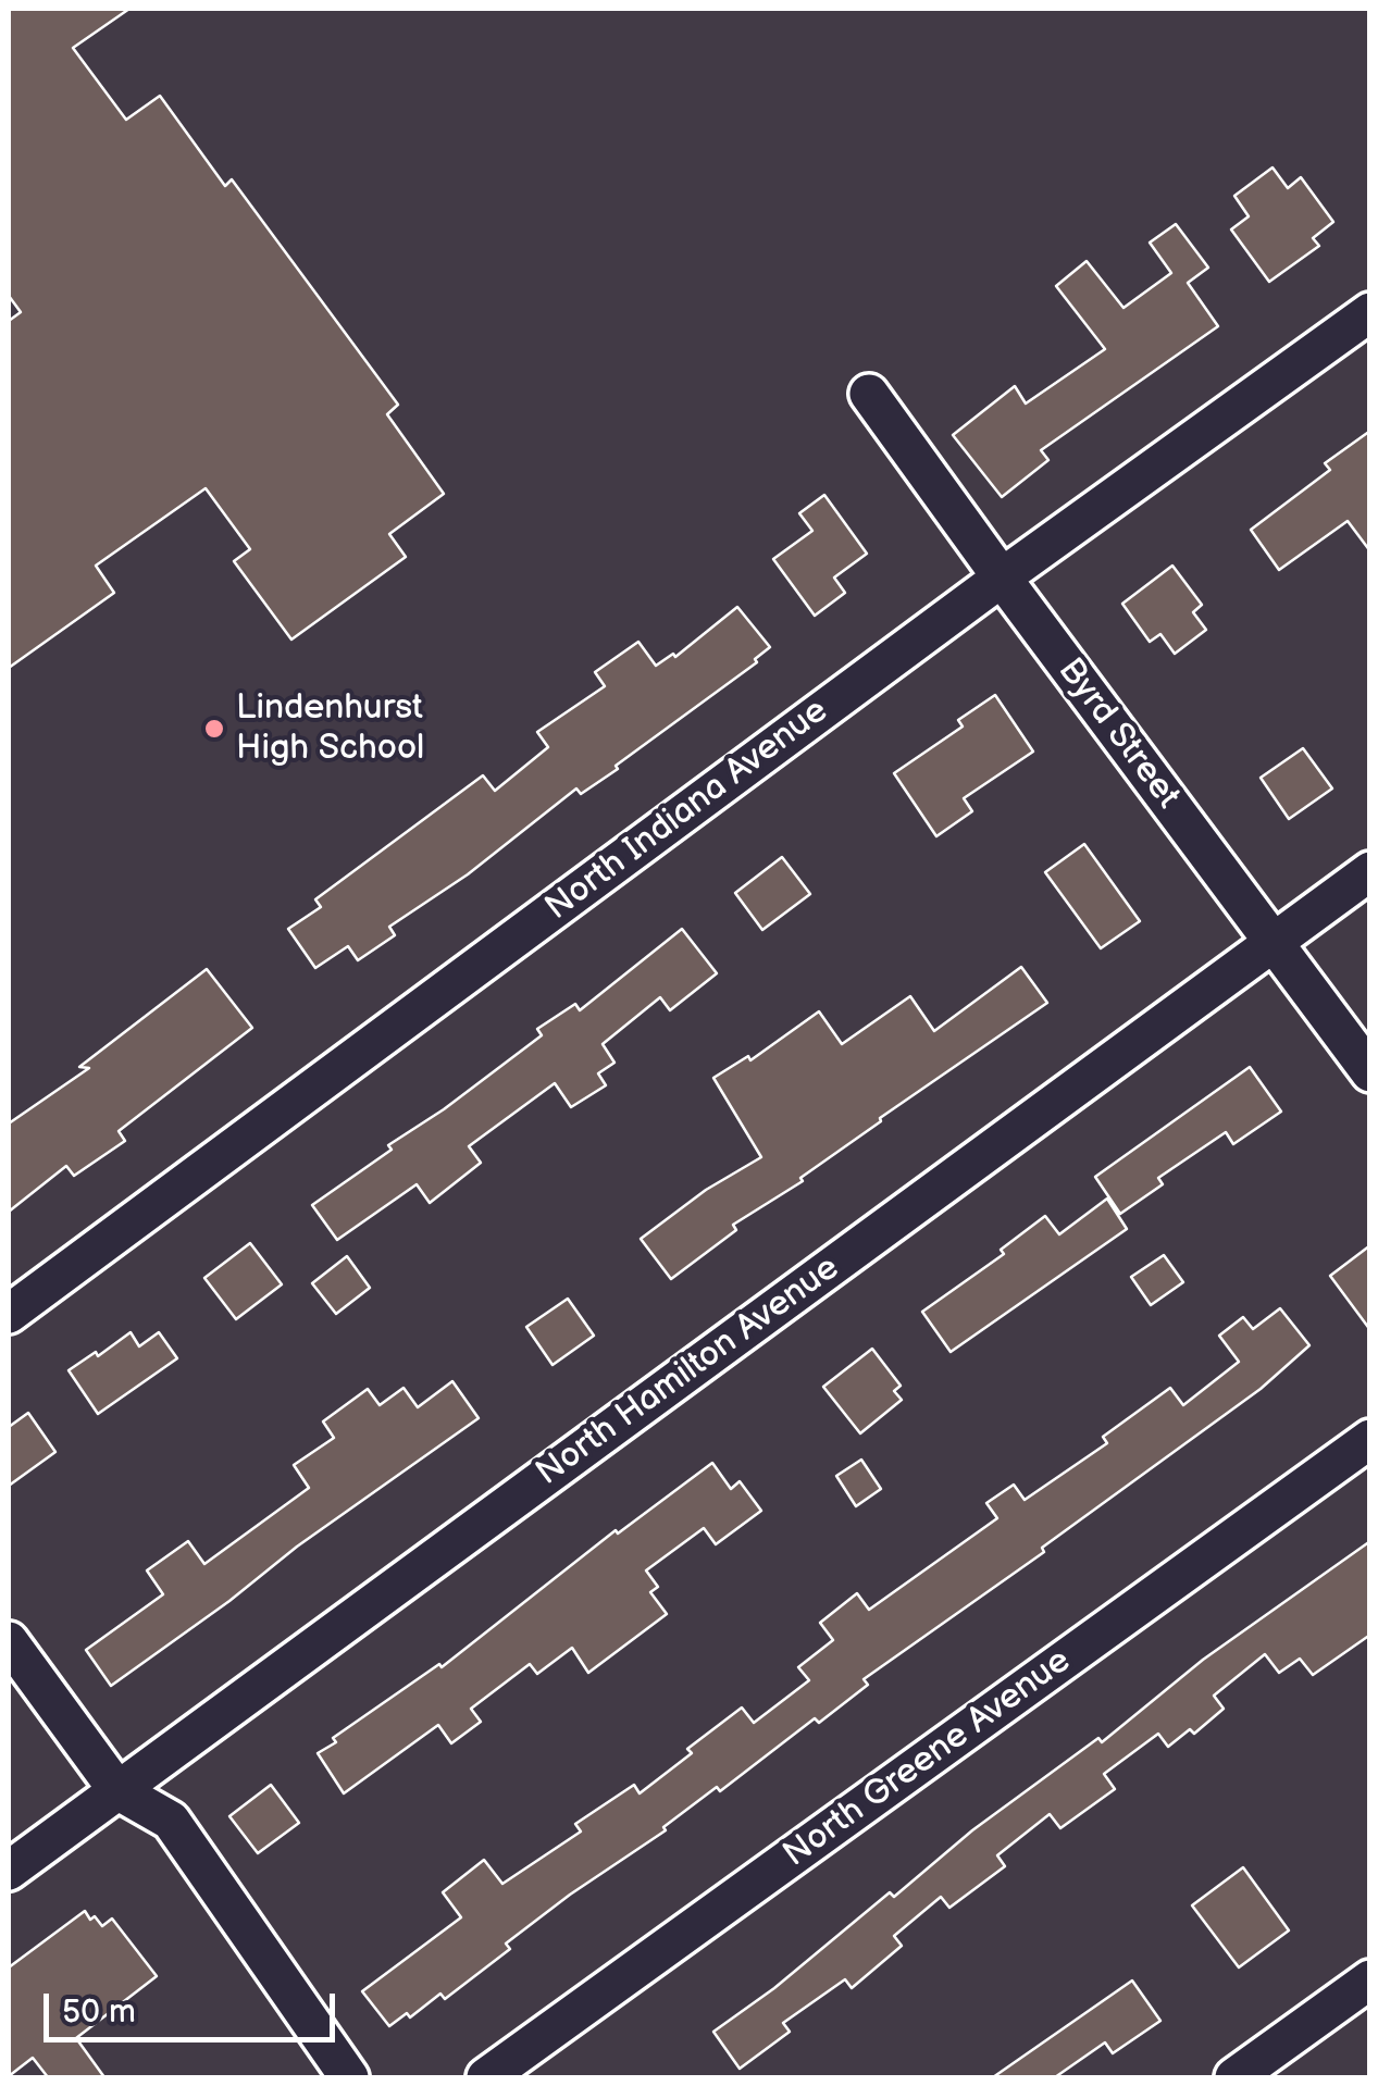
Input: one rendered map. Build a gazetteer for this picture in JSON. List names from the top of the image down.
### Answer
{
  "streets": {
    "street": [
      "Byrd Street",
      "North Indiana Avenue",
      "North Hamilton Avenue",
      "North Greene Avenue"
    ]
  },
  "crossings": [
    ["Byrd Street", "North Indiana Avenue"],
    ["Byrd Street", "North Hamilton Avenue"]
  ],
  "places": ["Lindenhurst High School"],
  "scale_bar": "50 m"
}
